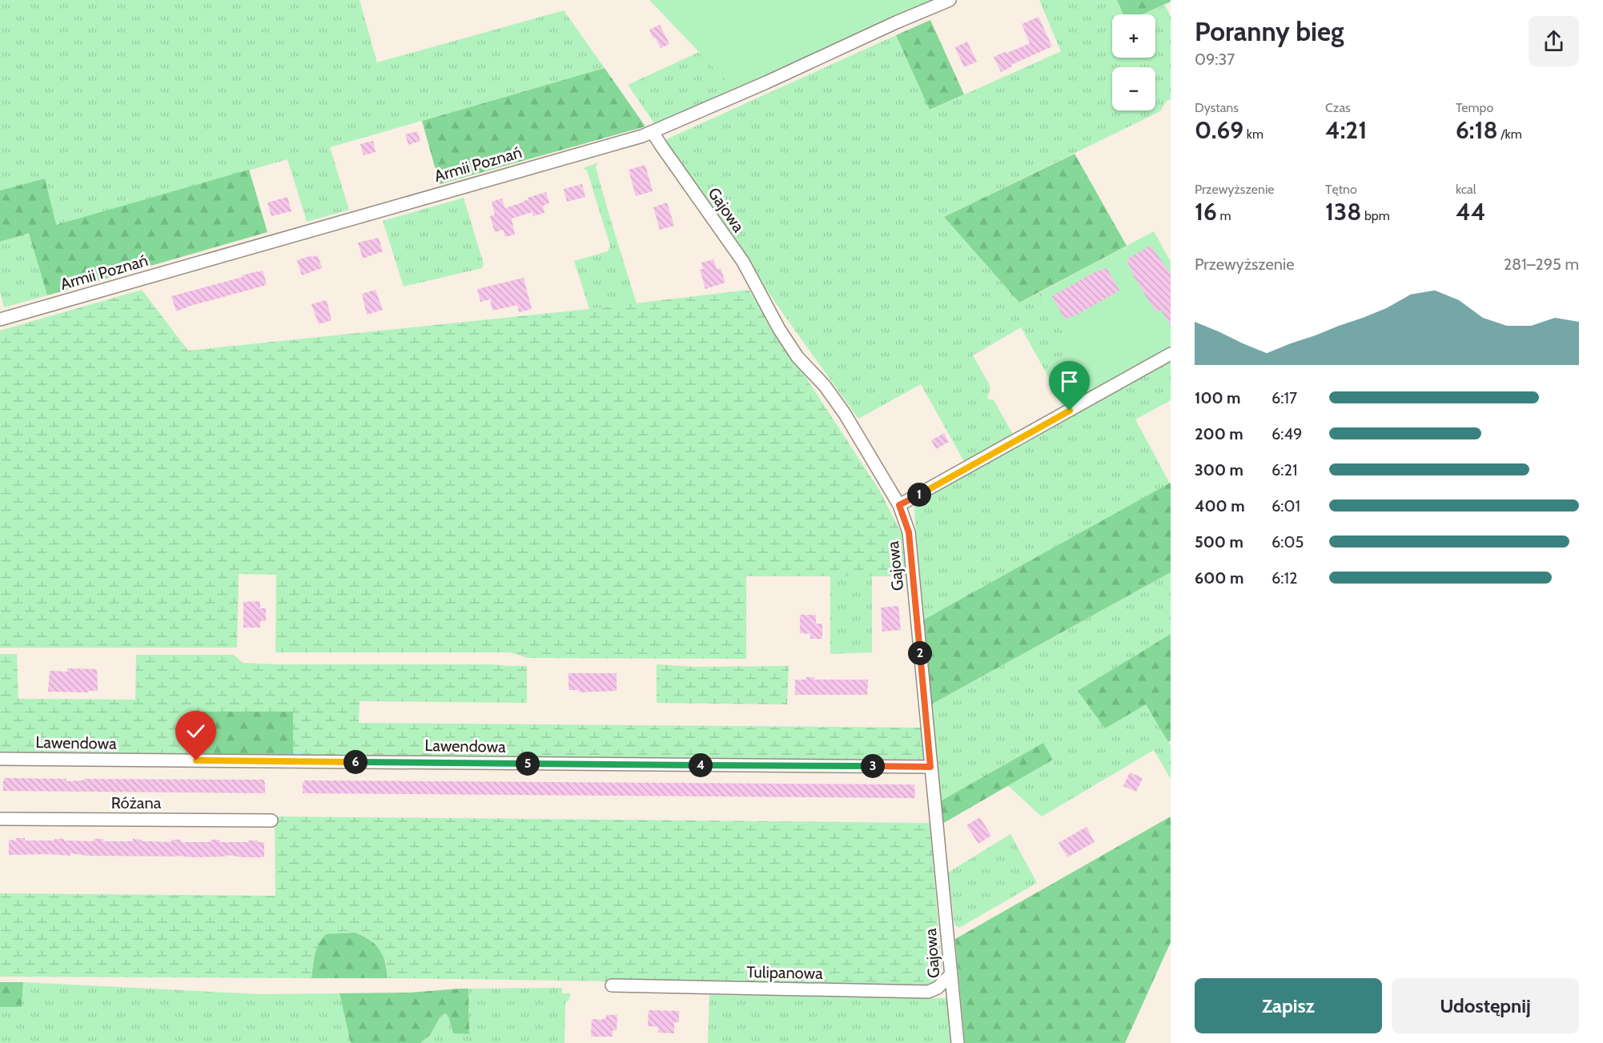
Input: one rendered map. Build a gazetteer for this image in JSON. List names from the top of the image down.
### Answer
{
  "streets": {
    "street": [
      "Armii Poznań",
      "Gajowa",
      "Lawendowa",
      "Różana",
      "Tulipanowa"
    ]
  },
  "crossings": [
    ["Armii Poznań", "Gajowa"],
    ["Gajowa", "Lawendowa"],
    ["Gajowa", "Tulipanowa"]
  ],
  "page": {
    "heading": ["Poranny bieg", "09:37"],
    "map_buttons": ["+", "−"],
    "stats": [
      ["Dystans", "0.69 km"],
      ["Czas", "4:21"],
      ["Tempo", "6:18 /km"],
      ["Przewyższenie", "16 m"],
      ["Tętno", "138 bpm"],
      ["kcal", "44"]
    ],
    "chart": ["Przewyższenie", "281–295 m"],
    "list": [
      {
        "name": "100 m",
        "note": "6:17"
      },
      {
        "name": "200 m",
        "note": "6:49"
      },
      {
        "name": "300 m",
        "note": "6:21"
      },
      {
        "name": "400 m",
        "note": "6:01"
      },
      {
        "name": "500 m",
        "note": "6:05"
      },
      {
        "name": "600 m",
        "note": "6:12"
      }
    ],
    "pins": [
      "1",
      "2",
      "6",
      "5",
      "4",
      "3"
    ],
    "buttons": ["Zapisz", "Udostępnij"]
  }
}
